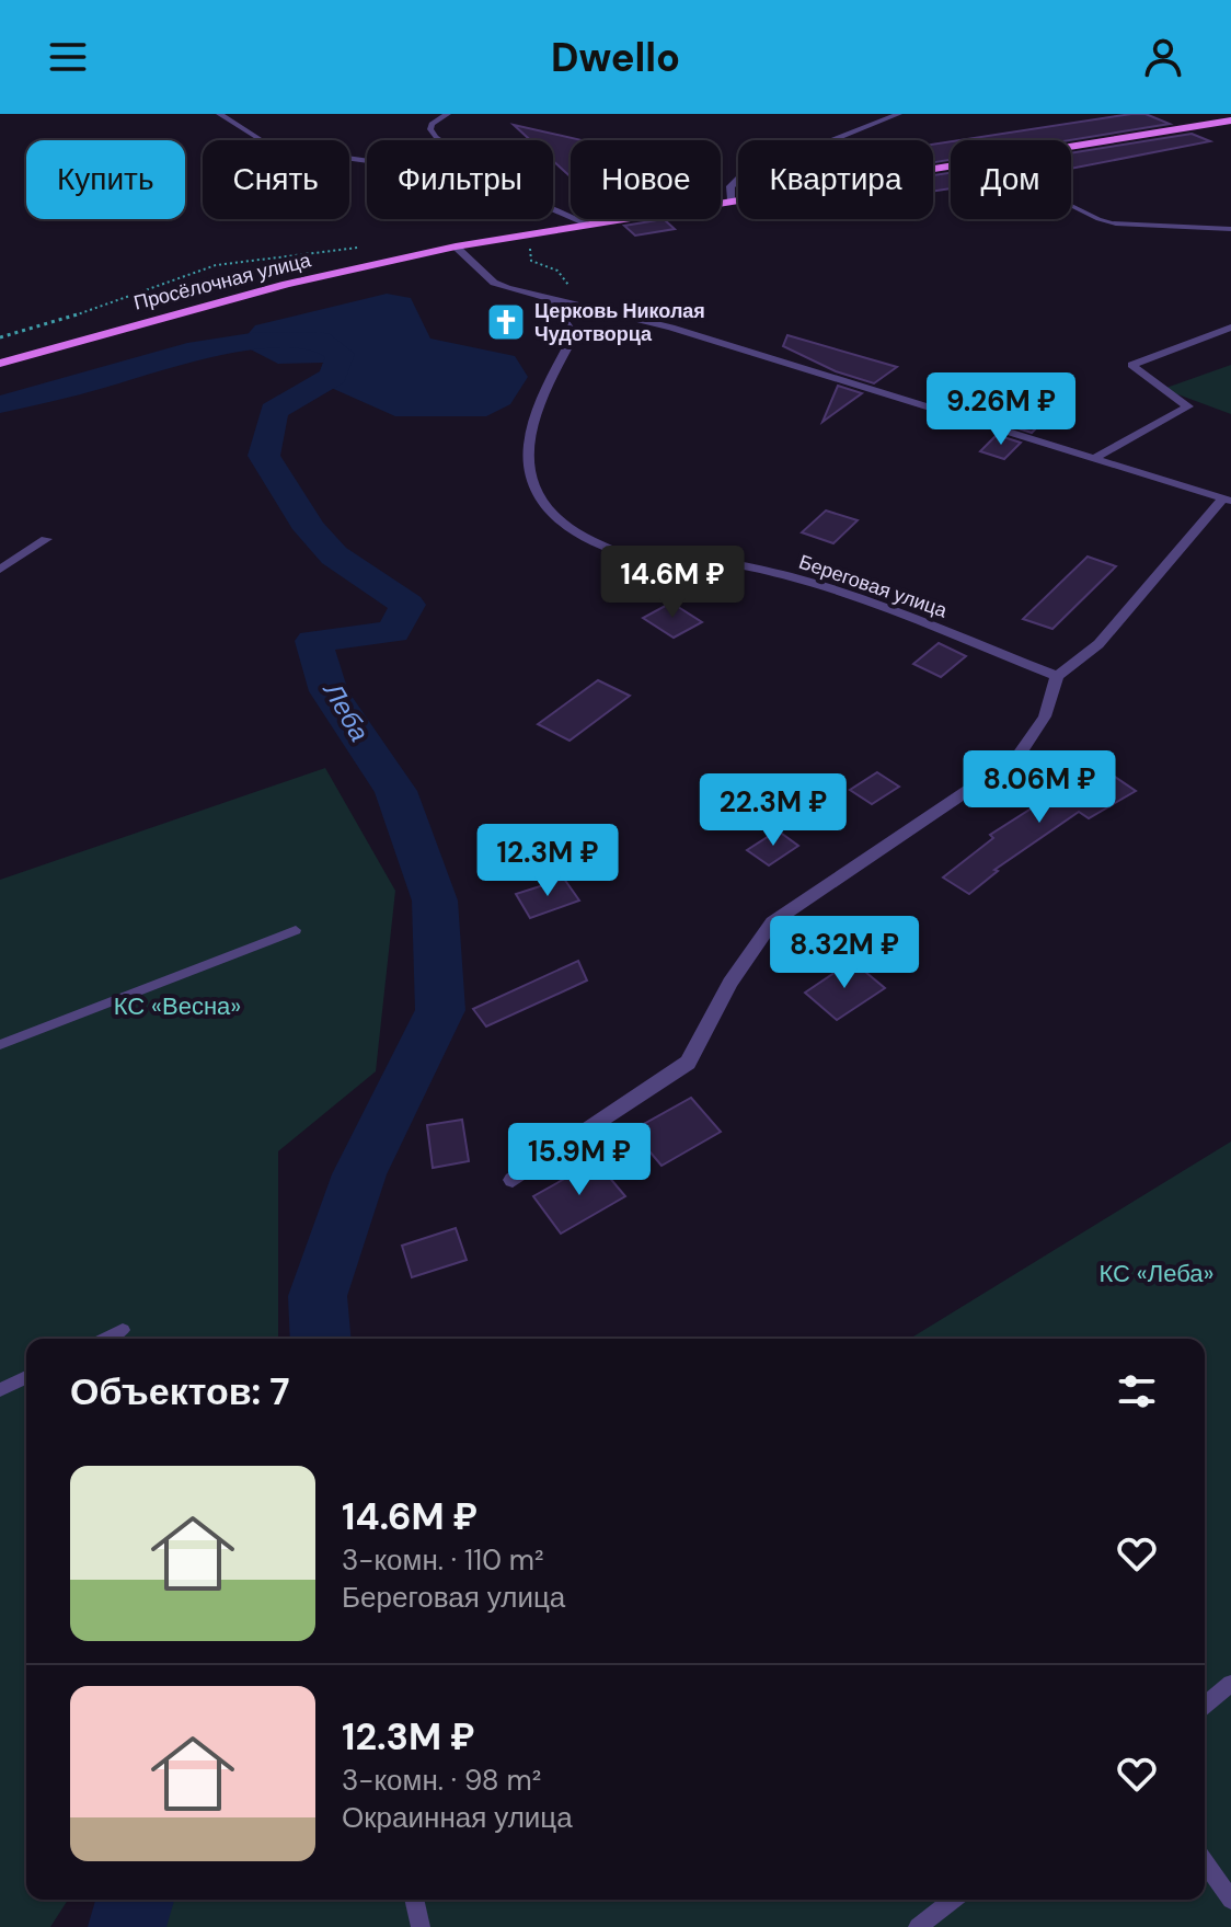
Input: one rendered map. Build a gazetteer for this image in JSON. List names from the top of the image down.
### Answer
{
  "streets": {
    "main road": ["Просёлочная улица"],
    "street": ["Береговая улица"]
  },
  "water": ["Леба"],
  "parks": ["КС «Весна»", "КС «Леба»"],
  "places": {
    "church": ["Церковь Николая Чудотворца"]
  },
  "page": {
    "header": "Dwello",
    "chip": [
      "Купить",
      "Снять",
      "Фильтры",
      "Новое",
      "Квартира",
      "Дом"
    ],
    "price": [
      "9.26M ₽",
      "14.6M ₽",
      "8.06M ₽",
      "22.3M ₽",
      "12.3M ₽",
      "8.32M ₽",
      "15.9M ₽"
    ],
    "heading": "Объектов: 7",
    "list": [
      {
        "name": "14.6M ₽",
        "note": "3-комн. · 110 m² · Береговая улица"
      },
      {
        "name": "12.3M ₽",
        "note": "3-комн. · 98 m² · Окраинная улица"
      }
    ]
  }
}
